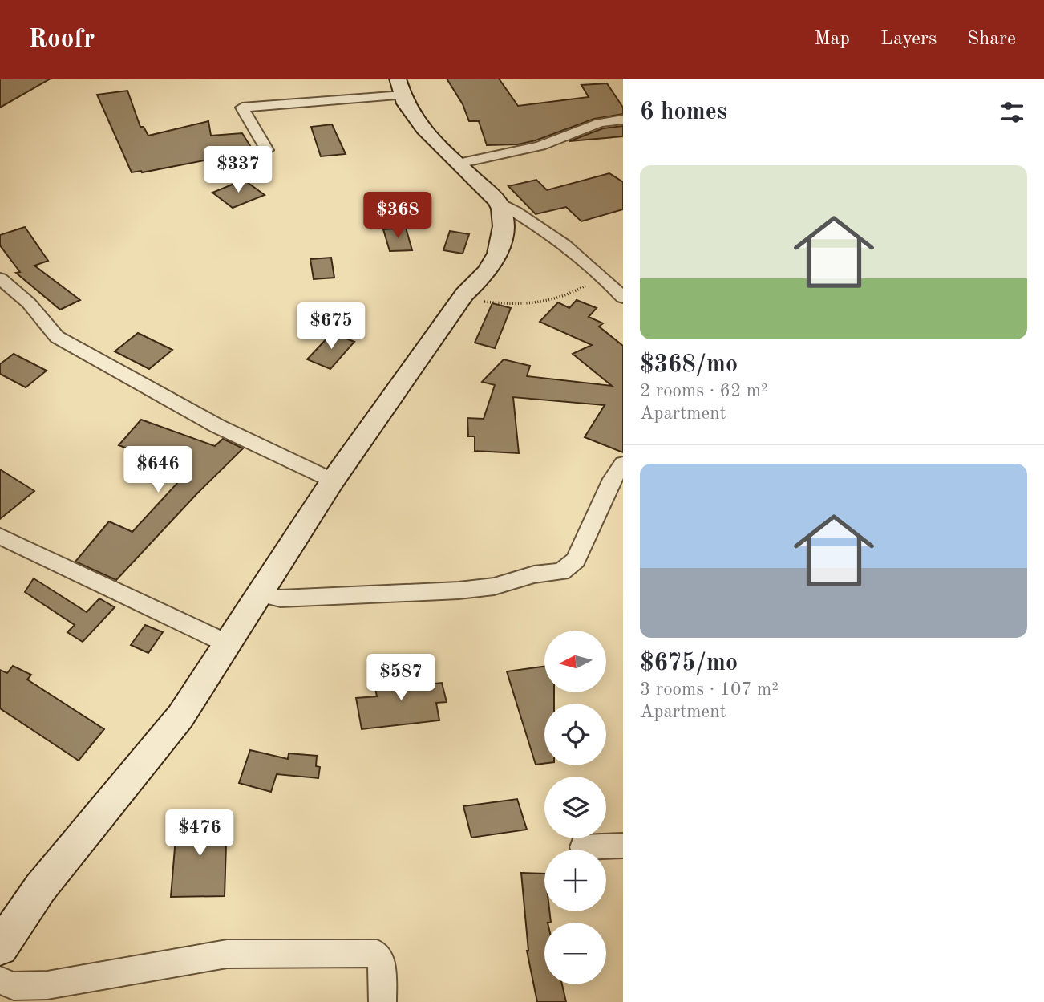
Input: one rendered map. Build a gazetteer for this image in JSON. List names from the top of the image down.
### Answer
{
  "north": "left",
  "page": {
    "header": "Roofr",
    "nav": ["Map", "Layers", "Share"],
    "heading": "6 homes",
    "price": [
      "$337",
      "$368",
      "$675",
      "$646",
      "$587",
      "$476"
    ],
    "list": [
      {
        "name": "$368/mo",
        "note": "2 rooms · 62 m² · Apartment"
      },
      {
        "name": "$675/mo",
        "note": "3 rooms · 107 m² · Apartment"
      }
    ],
    "map_buttons": ["+", "−"]
  }
}
